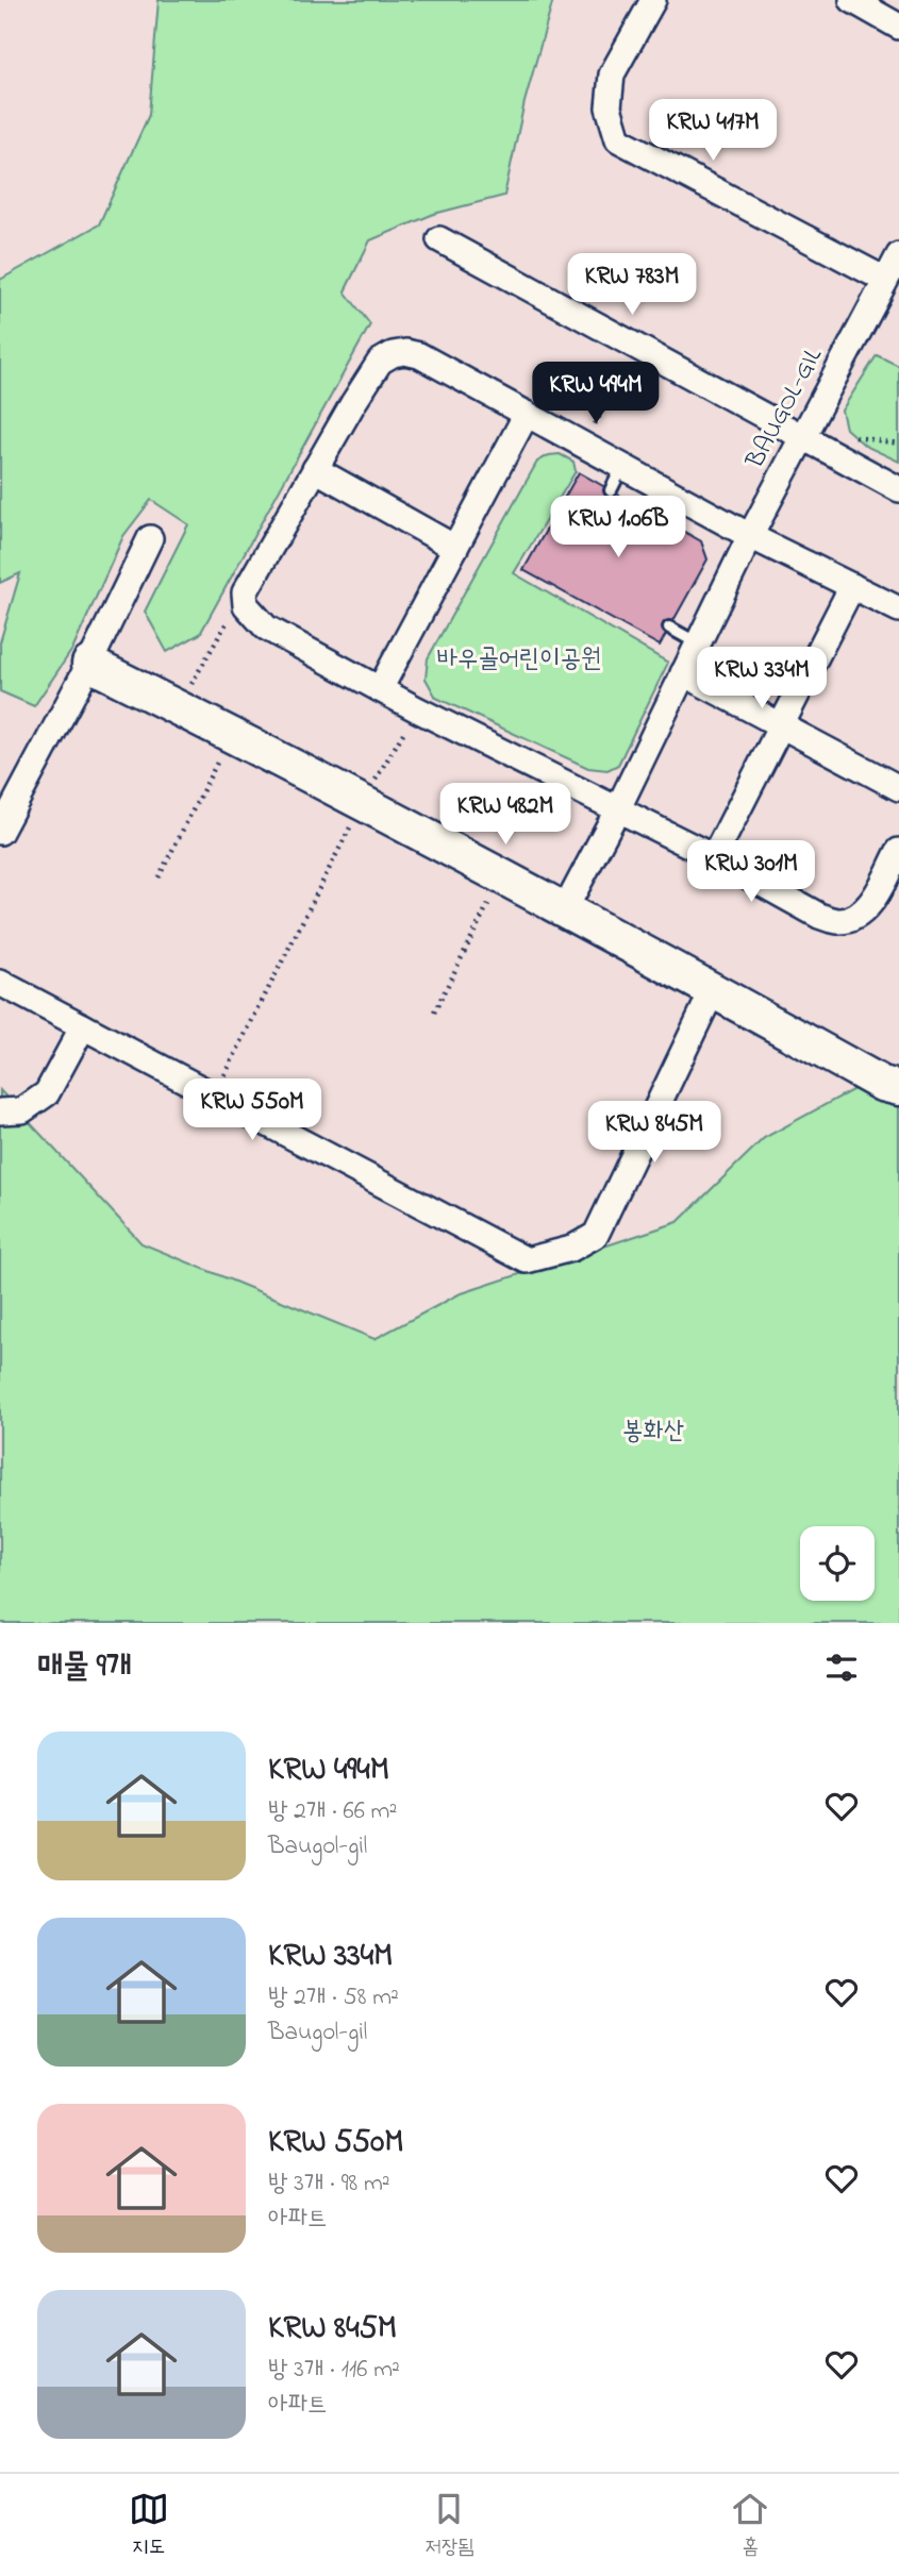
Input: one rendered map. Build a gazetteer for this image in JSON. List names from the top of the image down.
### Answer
{
  "streets": {
    "street": ["BAUGOL-GIL"]
  },
  "parks": ["바우골어린이공원", "봉화산"],
  "page": {
    "price": [
      "KRW 417M",
      "KRW 783M",
      "KRW 494M",
      "KRW 1.06B",
      "KRW 334M",
      "KRW 482M",
      "KRW 301M",
      "KRW 550M",
      "KRW 845M"
    ],
    "heading": "매물 9개",
    "list": [
      {
        "name": "KRW 494M",
        "note": "방 2개 · 66 m² · Baugol-gil"
      },
      {
        "name": "KRW 334M",
        "note": "방 2개 · 58 m² · Baugol-gil"
      },
      {
        "name": "KRW 550M",
        "note": "방 3개 · 98 m² · 아파트"
      },
      {
        "name": "KRW 845M",
        "note": "방 3개 · 116 m² · 아파트"
      }
    ],
    "tabs": ["지도", "저장됨", "홈"]
  }
}
